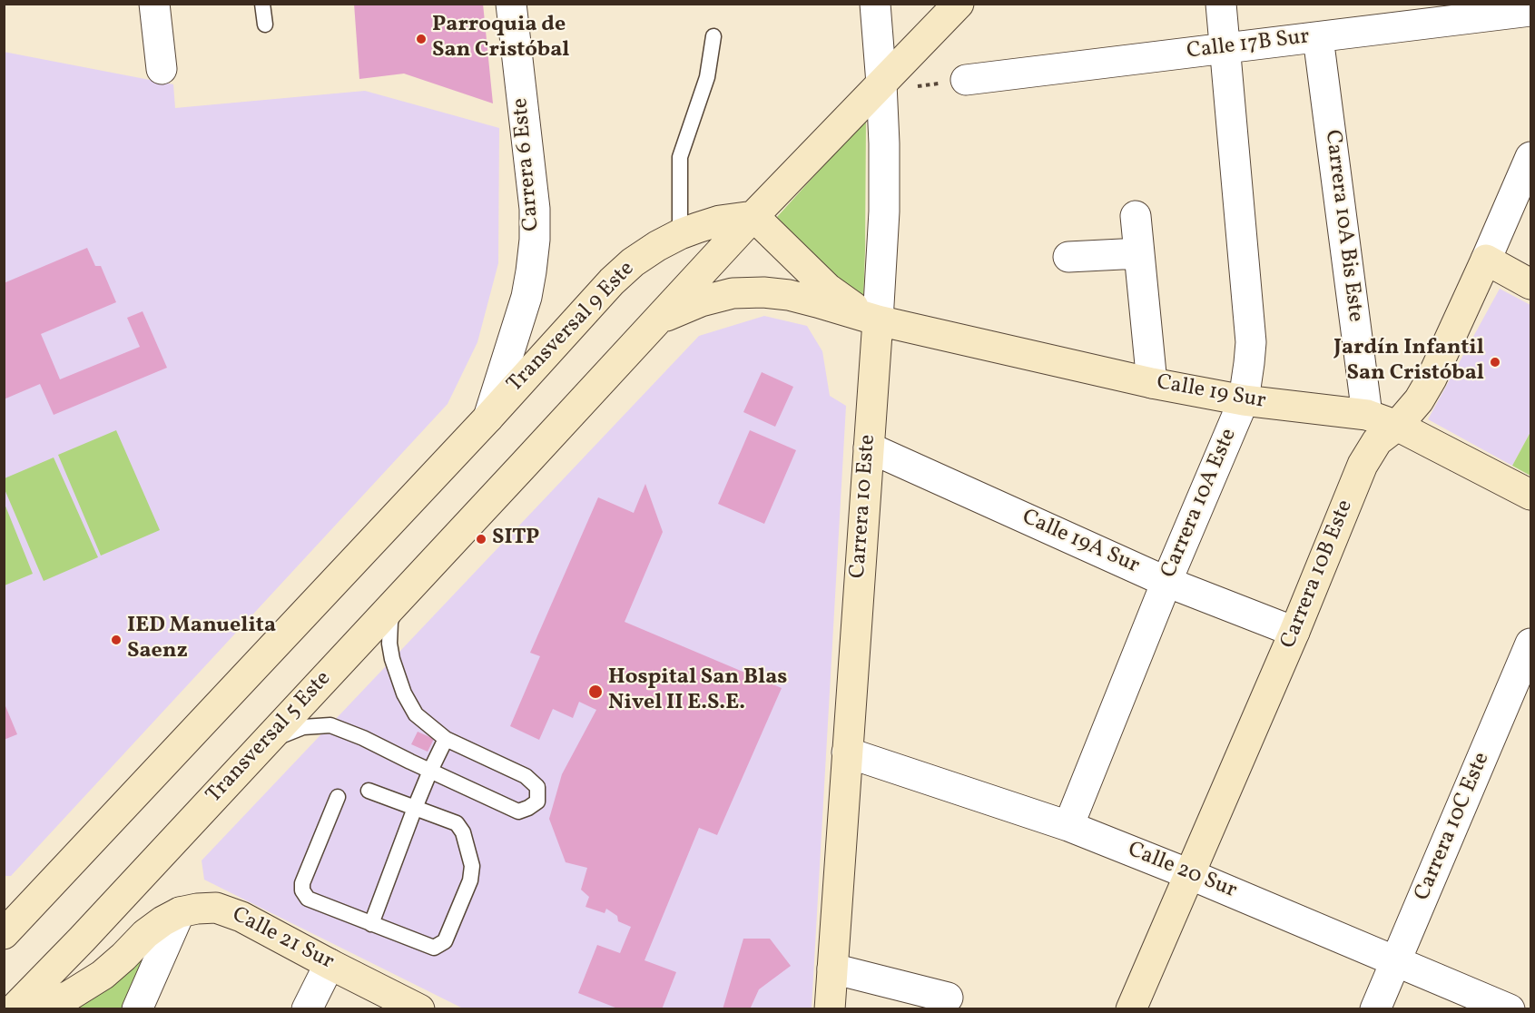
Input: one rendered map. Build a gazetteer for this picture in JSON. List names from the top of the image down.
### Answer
{
  "streets": {
    "street": [
      "Calle 17B Sur",
      "Carrera 6 Este",
      "Carrera 10A Bis Este",
      "Transversal 9 Este",
      "Calle 19 Sur",
      "Carrera 10A Este",
      "Carrera 10 Este",
      "Calle 19A Sur",
      "Carrera 10B Este",
      "Transversal 5 Este",
      "Carrera 10C Este",
      "Calle 20 Sur",
      "Calle 21 Sur"
    ]
  },
  "crossings": [
    ["Calle 17B Sur", "Carrera 10A Bis Este"],
    ["Calle 17B Sur", "Carrera 10A Este"],
    ["Carrera 6 Este", "Transversal 9 Este"],
    ["Carrera 10A Bis Este", "Calle 19 Sur"],
    ["Transversal 9 Este", "Calle 19 Sur"],
    ["Calle 19 Sur", "Carrera 10A Este"],
    ["Calle 19 Sur", "Carrera 10 Este"],
    ["Calle 19 Sur", "Carrera 10B Este"],
    ["Calle 19 Sur", "Transversal 5 Este"],
    ["Carrera 10A Este", "Calle 19A Sur"],
    ["Carrera 10A Este", "Calle 20 Sur"],
    ["Carrera 10 Este", "Calle 19A Sur"],
    ["Carrera 10 Este", "Calle 20 Sur"],
    ["Calle 19A Sur", "Carrera 10B Este"],
    ["Carrera 10B Este", "Calle 20 Sur"],
    ["Carrera 10C Este", "Calle 20 Sur"]
  ],
  "places": [
    "Parroquia de San Cristóbal",
    "Jardín Infantil San Cristóbal",
    "SITP",
    "IED Manuelita Saenz",
    "Hospital San Blas Nivel II E.S.E."
  ]
}
